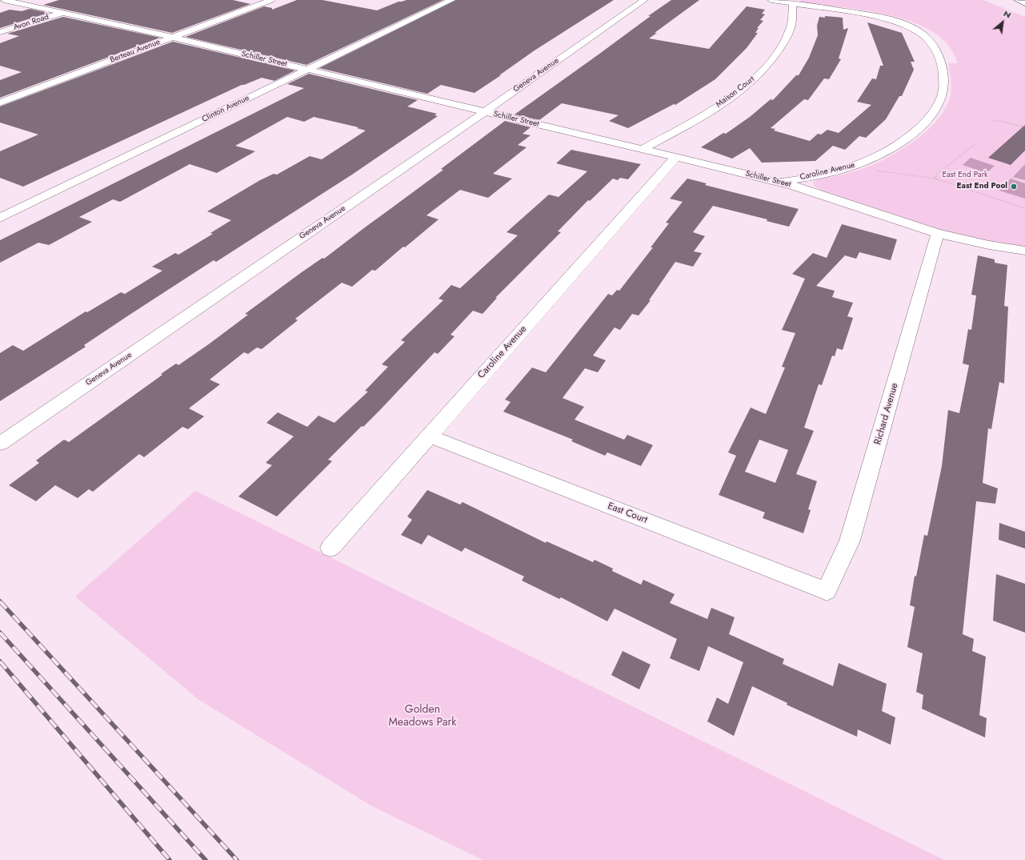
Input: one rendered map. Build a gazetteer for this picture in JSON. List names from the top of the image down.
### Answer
{
  "streets": {
    "main road": [
      "Avon Road",
      "Berteau Avenue",
      "Schiller Street",
      "Geneva Avenue",
      "Maison Court",
      "Clinton Avenue",
      "Caroline Avenue",
      "Richard Avenue",
      "East Court"
    ]
  },
  "crossings": [
    ["Avon Road", "Schiller Street"],
    ["Berteau Avenue", "Schiller Street"],
    ["Schiller Street", "Geneva Avenue"],
    ["Schiller Street", "Maison Court"],
    ["Schiller Street", "Clinton Avenue"],
    ["Schiller Street", "Caroline Avenue"],
    ["Schiller Street", "Richard Avenue"],
    ["Maison Court", "Caroline Avenue"],
    ["Caroline Avenue", "East Court"],
    ["Richard Avenue", "East Court"]
  ],
  "parks": ["East End Park", "Golden Meadows Park"],
  "places": ["East End Pool"],
  "north": "top right"
}
